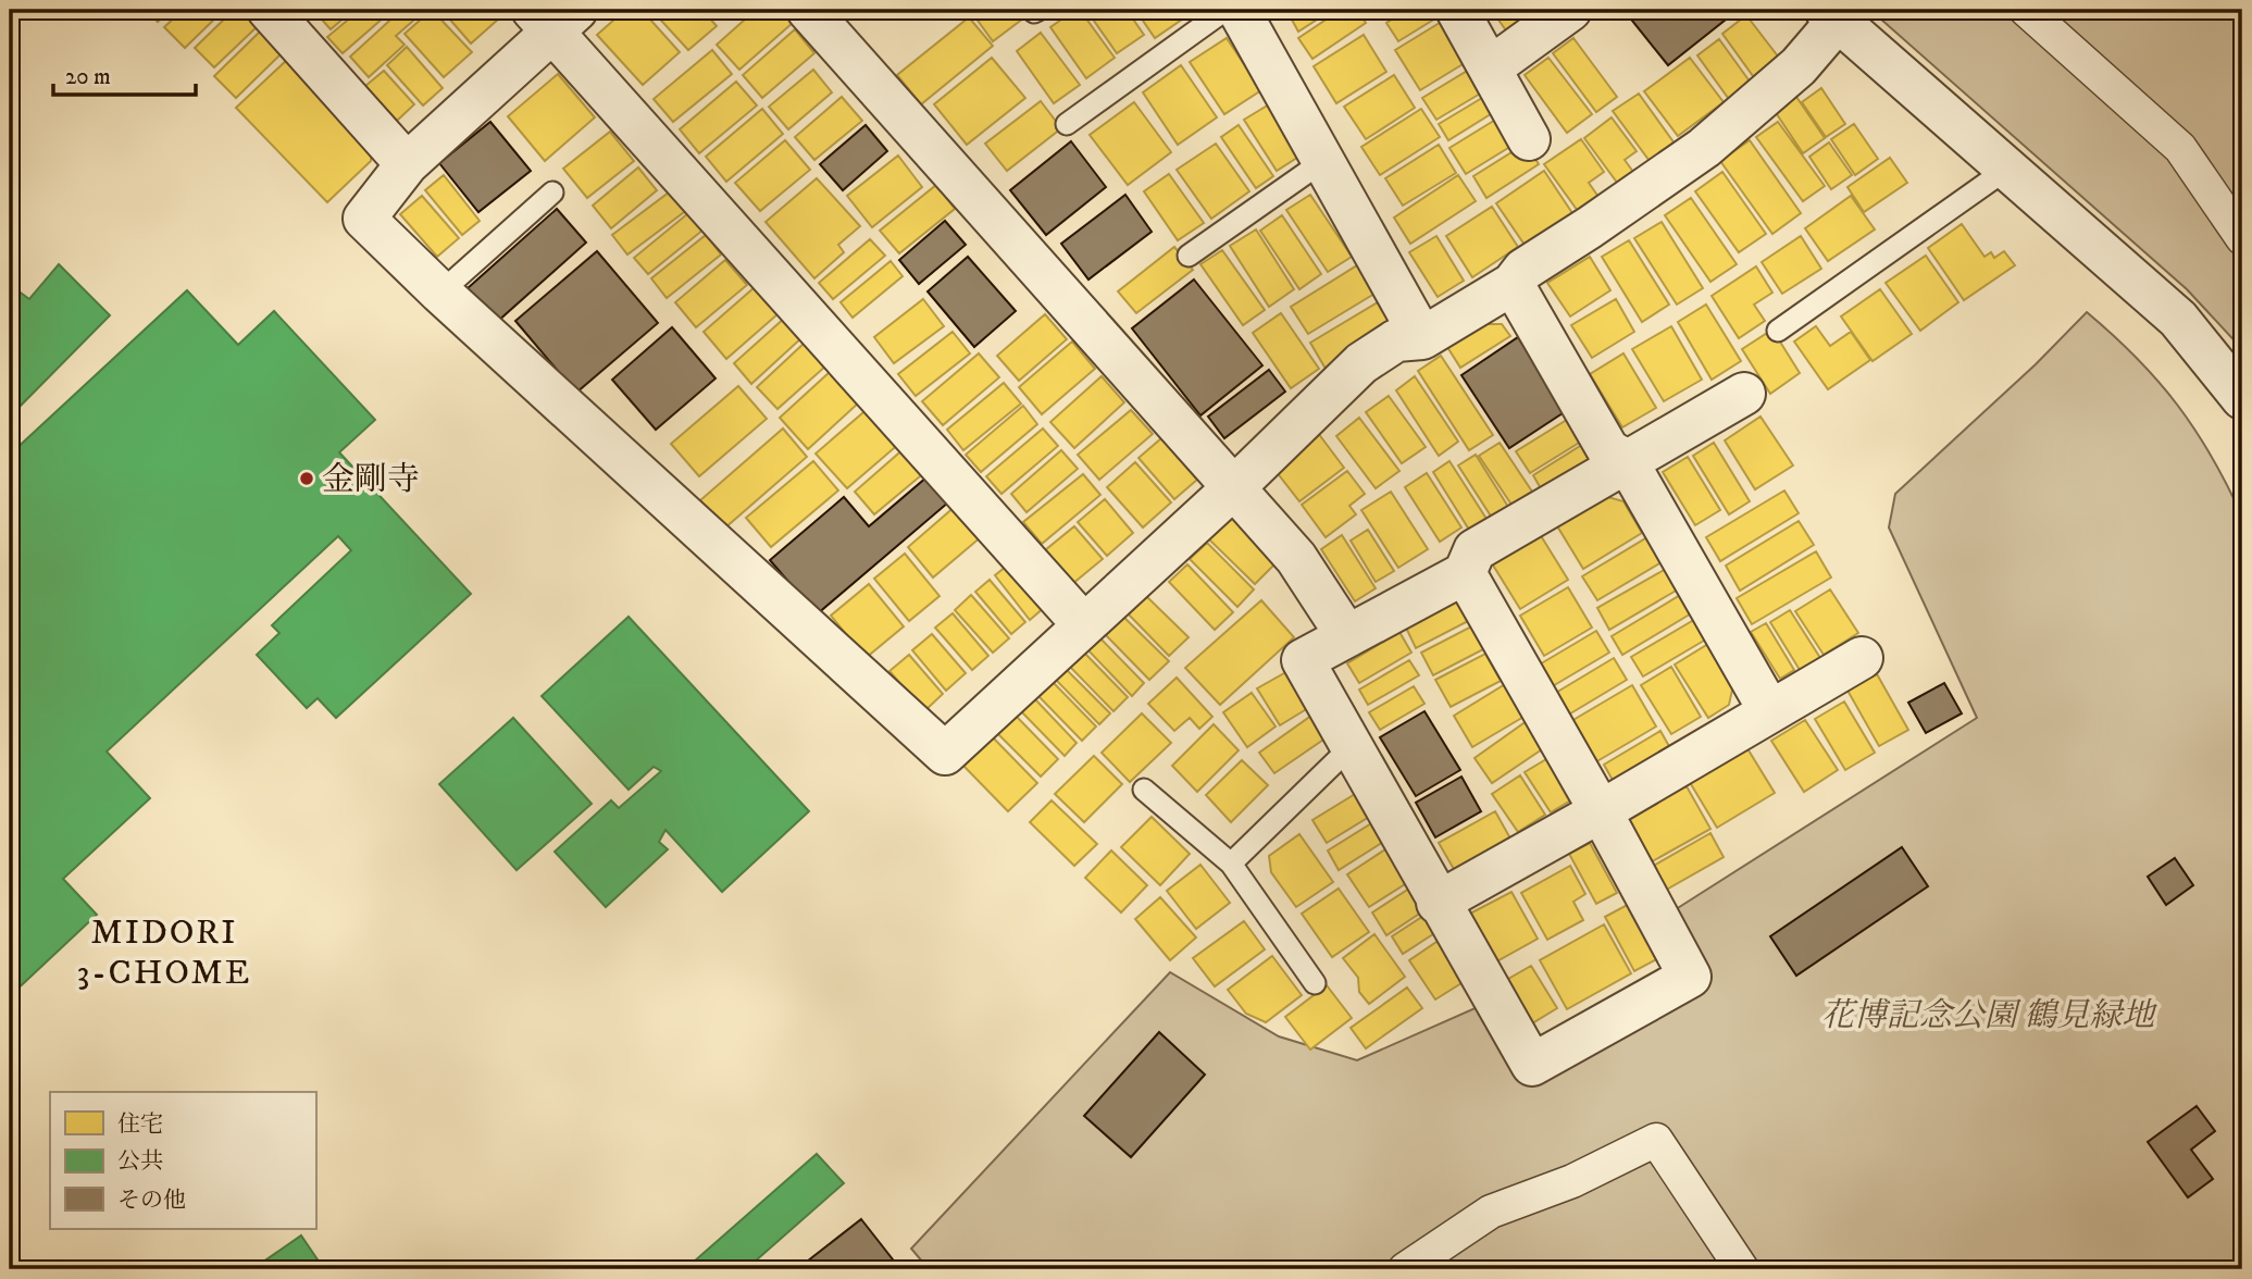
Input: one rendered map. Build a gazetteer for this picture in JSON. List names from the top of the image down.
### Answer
{
  "districts": ["MIDORI 3-CHOME"],
  "parks": ["花博記念公園 鶴見緑地"],
  "places": ["金剛寺"],
  "legend": ["住宅", "公共", "その他"],
  "scale_bar": "20 m"
}
